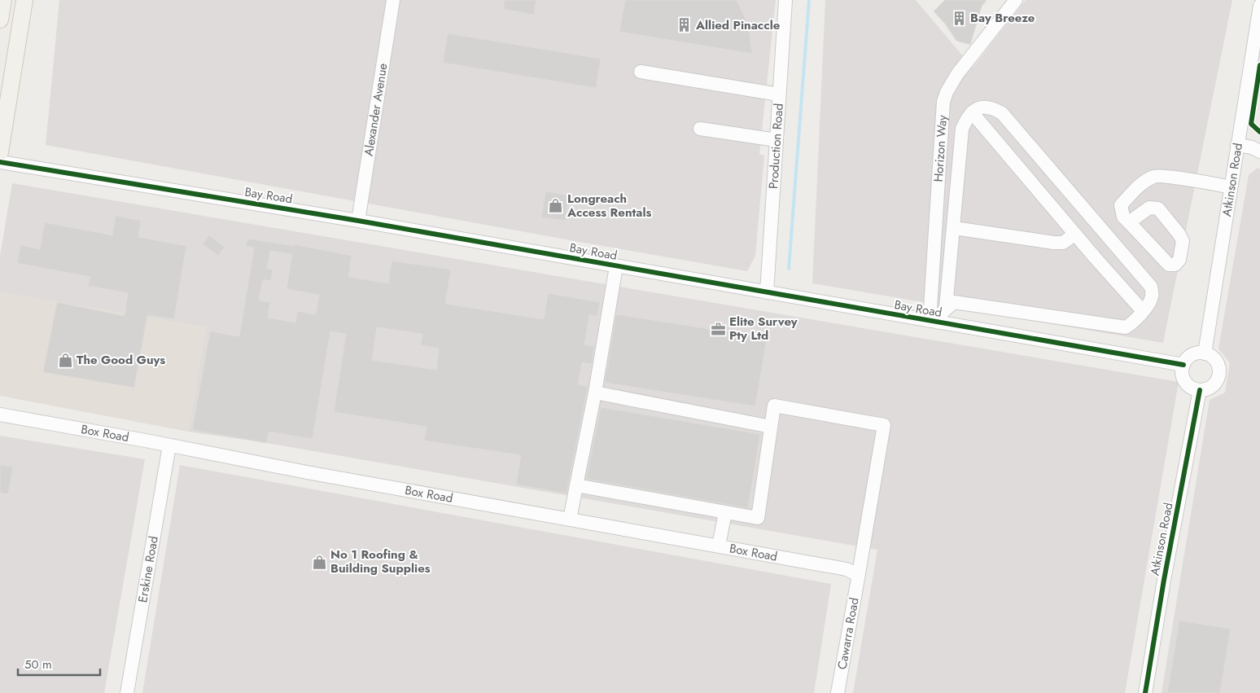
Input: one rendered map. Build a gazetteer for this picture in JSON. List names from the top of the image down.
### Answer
{
  "streets": {
    "street": [
      "Alexander Avenue",
      "Production Road",
      "Horizon Way",
      "Atkinson Road",
      "Bay Road",
      "Box Road",
      "Erskine Road",
      "Cawarra Road"
    ]
  },
  "crossings": [
    ["Alexander Avenue", "Bay Road"],
    ["Production Road", "Bay Road"],
    ["Horizon Way", "Bay Road"],
    ["Atkinson Road", "Bay Road"],
    ["Box Road", "Erskine Road"],
    ["Box Road", "Cawarra Road"]
  ],
  "places": {
    "building": ["Bay Breeze", "Allied Pinaccle"],
    "shop": ["Longreach Access Rentals", "The Good Guys", "No 1 Roofing & Building Supplies"],
    "office": ["Elite Survey Pty Ltd"]
  },
  "scale_bar": "50 m"
}
